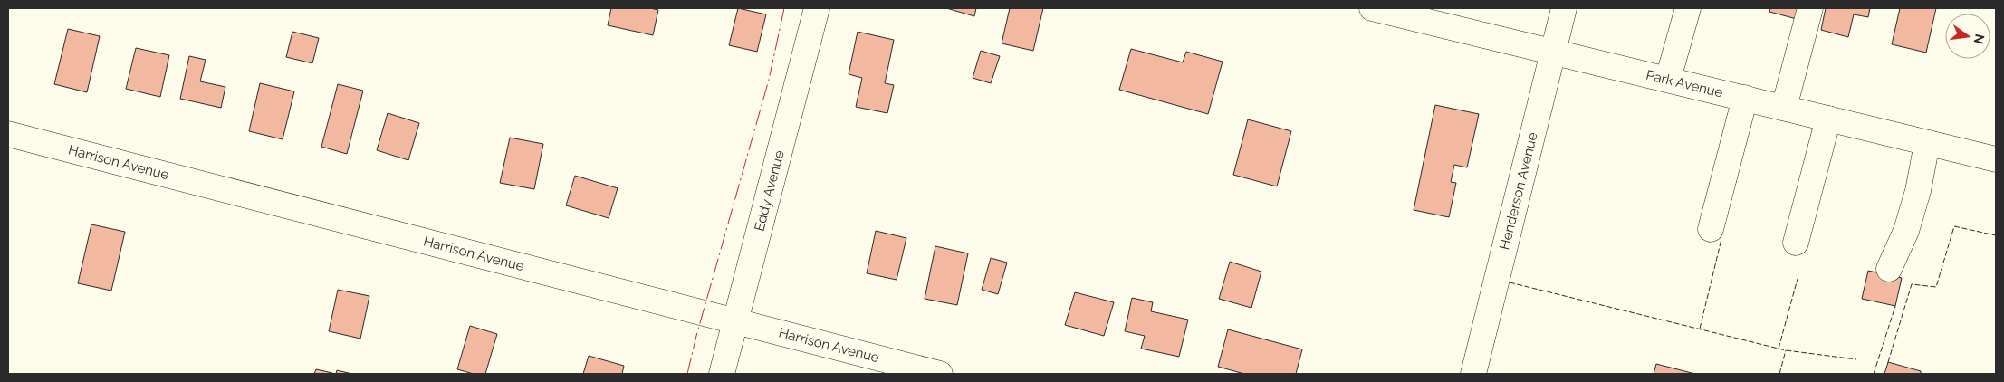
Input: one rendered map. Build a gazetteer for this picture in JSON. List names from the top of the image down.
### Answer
{
  "streets": {
    "street": [
      "Park Avenue",
      "Harrison Avenue",
      "Eddy Avenue",
      "Henderson Avenue"
    ]
  },
  "crossings": [
    ["Park Avenue", "Henderson Avenue"],
    ["Harrison Avenue", "Eddy Avenue"]
  ],
  "north": "right"
}
